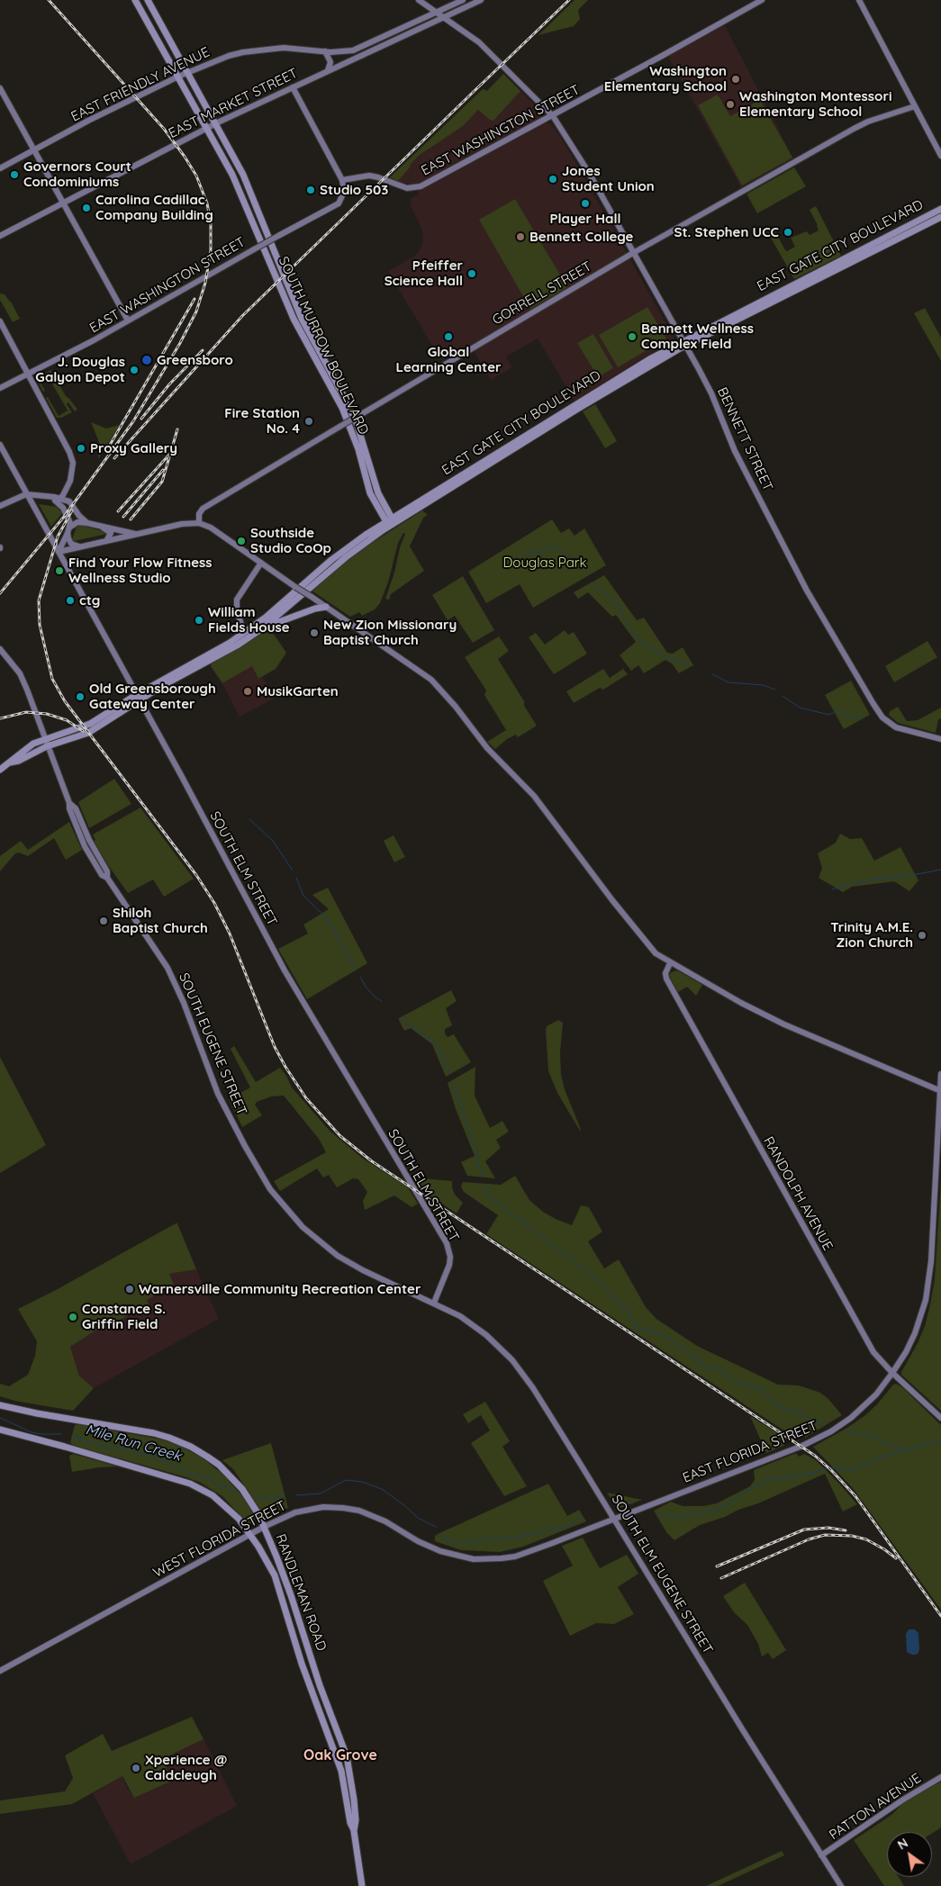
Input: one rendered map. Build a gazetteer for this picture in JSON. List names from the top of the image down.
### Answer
{
  "streets": {
    "main road": [
      "EAST FRIENDLY AVENUE",
      "EAST MARKET STREET",
      "EAST WASHINGTON STREET",
      "EAST GATE CITY BOULEVARD",
      "GORRELL STREET",
      "SOUTH MURROW BOULEVARD",
      "BENNETT STREET",
      "SOUTH ELM STREET",
      "SOUTH EUGENE STREET",
      "RANDOLPH AVENUE",
      "EAST FLORIDA STREET",
      "WEST FLORIDA STREET",
      "SOUTH ELM EUGENE STREET",
      "RANDLEMAN ROAD",
      "PATTON AVENUE"
    ]
  },
  "crossings": [
    ["EAST FRIENDLY AVENUE", "SOUTH MURROW BOULEVARD"],
    ["EAST MARKET STREET", "SOUTH MURROW BOULEVARD"],
    ["EAST MARKET STREET", "BENNETT STREET"],
    ["EAST WASHINGTON STREET", "BENNETT STREET"],
    ["EAST GATE CITY BOULEVARD", "SOUTH MURROW BOULEVARD"],
    ["EAST GATE CITY BOULEVARD", "BENNETT STREET"],
    ["EAST GATE CITY BOULEVARD", "SOUTH ELM STREET"],
    ["GORRELL STREET", "BENNETT STREET"],
    ["SOUTH ELM STREET", "SOUTH EUGENE STREET"],
    ["SOUTH ELM STREET", "SOUTH ELM EUGENE STREET"],
    ["SOUTH EUGENE STREET", "SOUTH ELM EUGENE STREET"],
    ["RANDOLPH AVENUE", "EAST FLORIDA STREET"],
    ["EAST FLORIDA STREET", "WEST FLORIDA STREET"],
    ["EAST FLORIDA STREET", "SOUTH ELM EUGENE STREET"],
    ["WEST FLORIDA STREET", "SOUTH ELM EUGENE STREET"],
    ["WEST FLORIDA STREET", "RANDLEMAN ROAD"],
    ["SOUTH ELM EUGENE STREET", "PATTON AVENUE"]
  ],
  "districts": ["Oak Grove"],
  "water": ["Mile Run Creek"],
  "parks": ["Douglas Park"],
  "places": [
    "Washington Elementary School",
    "Washington Montessori Elementary School",
    "Governors Court Condominiums",
    "Jones Student Union",
    "Studio 503",
    "Player Hall",
    "Carolina Cadillac Company Building",
    "St. Stephen UCC",
    "Bennett College",
    "Pfeiffer Science Hall",
    "Global Learning Center",
    "Bennett Wellness Complex Field",
    "Greensboro",
    "J. Douglas Galyon Depot",
    "Fire Station No. 4",
    "Proxy Gallery",
    "Southside Studio CoOp",
    "Find Your Flow Fitness Wellness Studio",
    "ctg",
    "William Fields House",
    "New Zion Missionary Baptist Church",
    "MusikGarten",
    "Old Greensborough Gateway Center",
    "Shiloh Baptist Church",
    "Trinity A.M.E. Zion Church",
    "Warnersville Community Recreation Center",
    "Constance S. Griffin Field",
    "Xperience @ Caldcleugh"
  ],
  "north": "top left"
}
